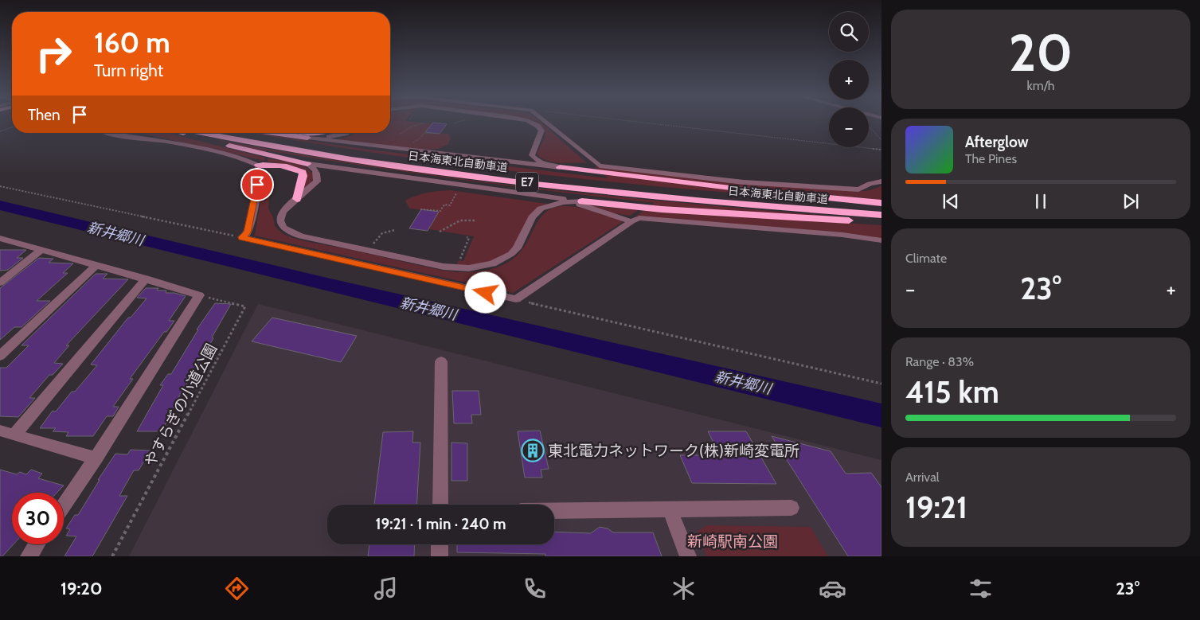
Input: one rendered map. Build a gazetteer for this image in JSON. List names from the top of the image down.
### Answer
{
  "streets": {
    "highway": ["日本海東北自動車道", "E7"],
    "path": ["やすらぎの小道公園"]
  },
  "water": ["新井郷川"],
  "parks": ["新崎駅南公園"],
  "places": {
    "building": ["東北電力ネットワーク(株)新崎変電所"]
  },
  "page": {
    "tile": [
      ["20", "km/h"],
      "Climate",
      ["Range · 83%", "415 km"],
      ["Arrival", "19:21"]
    ],
    "map_buttons": ["+", "−"],
    "turn": ["160 m", "Turn right"],
    "then": "Then",
    "song": ["Afterglow", "The Pines"],
    "heat": ["−", "23°", "+"],
    "limit": "30",
    "trip": "19:21 · 1 min · 240 m",
    "tabs": ["19:20", "23°"]
  }
}
